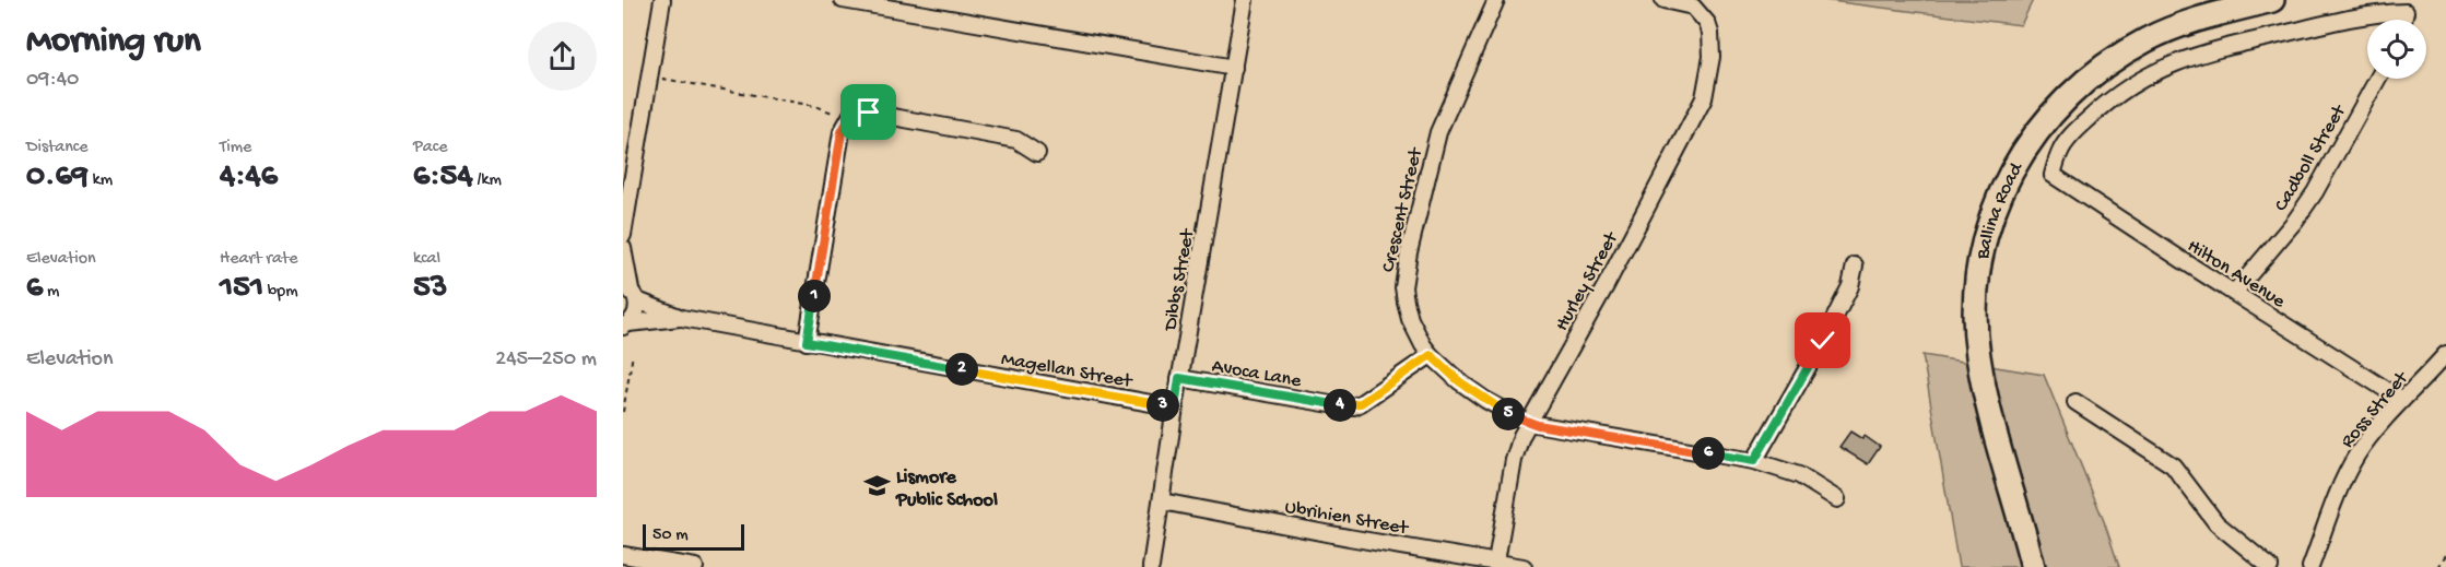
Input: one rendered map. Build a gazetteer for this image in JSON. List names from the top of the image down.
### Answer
{
  "streets": {
    "main road": ["Ballina Road"],
    "street": [
      "Cadboll Street",
      "Crescent Street",
      "Hilton Avenue",
      "Dibbs Street",
      "Hurley Street",
      "Magellan Street",
      "Avoca Lane",
      "Ross Street",
      "Ubrihien Street"
    ]
  },
  "crossings": [
    ["Cadboll Street", "Hilton Avenue"],
    ["Crescent Street", "Hurley Street"],
    ["Crescent Street", "Avoca Lane"],
    ["Hilton Avenue", "Ross Street"],
    ["Dibbs Street", "Magellan Street"],
    ["Dibbs Street", "Avoca Lane"],
    ["Dibbs Street", "Ubrihien Street"],
    ["Hurley Street", "Ubrihien Street"]
  ],
  "places": {
    "school or university": ["Lismore Public School"]
  },
  "scale_bar": "50 m",
  "page": {
    "heading": ["Morning run", "09:40"],
    "stats": [
      ["Distance", "0.69 km"],
      ["Time", "4:46"],
      ["Pace", "6:54 /km"],
      ["Elevation", "6 m"],
      ["Heart rate", "151 bpm"],
      ["kcal", "53"]
    ],
    "pins": [
      "1",
      "2",
      "3",
      "4",
      "5",
      "6"
    ],
    "chart": ["Elevation", "245–250 m"],
    "scale": "50 m"
  }
}
